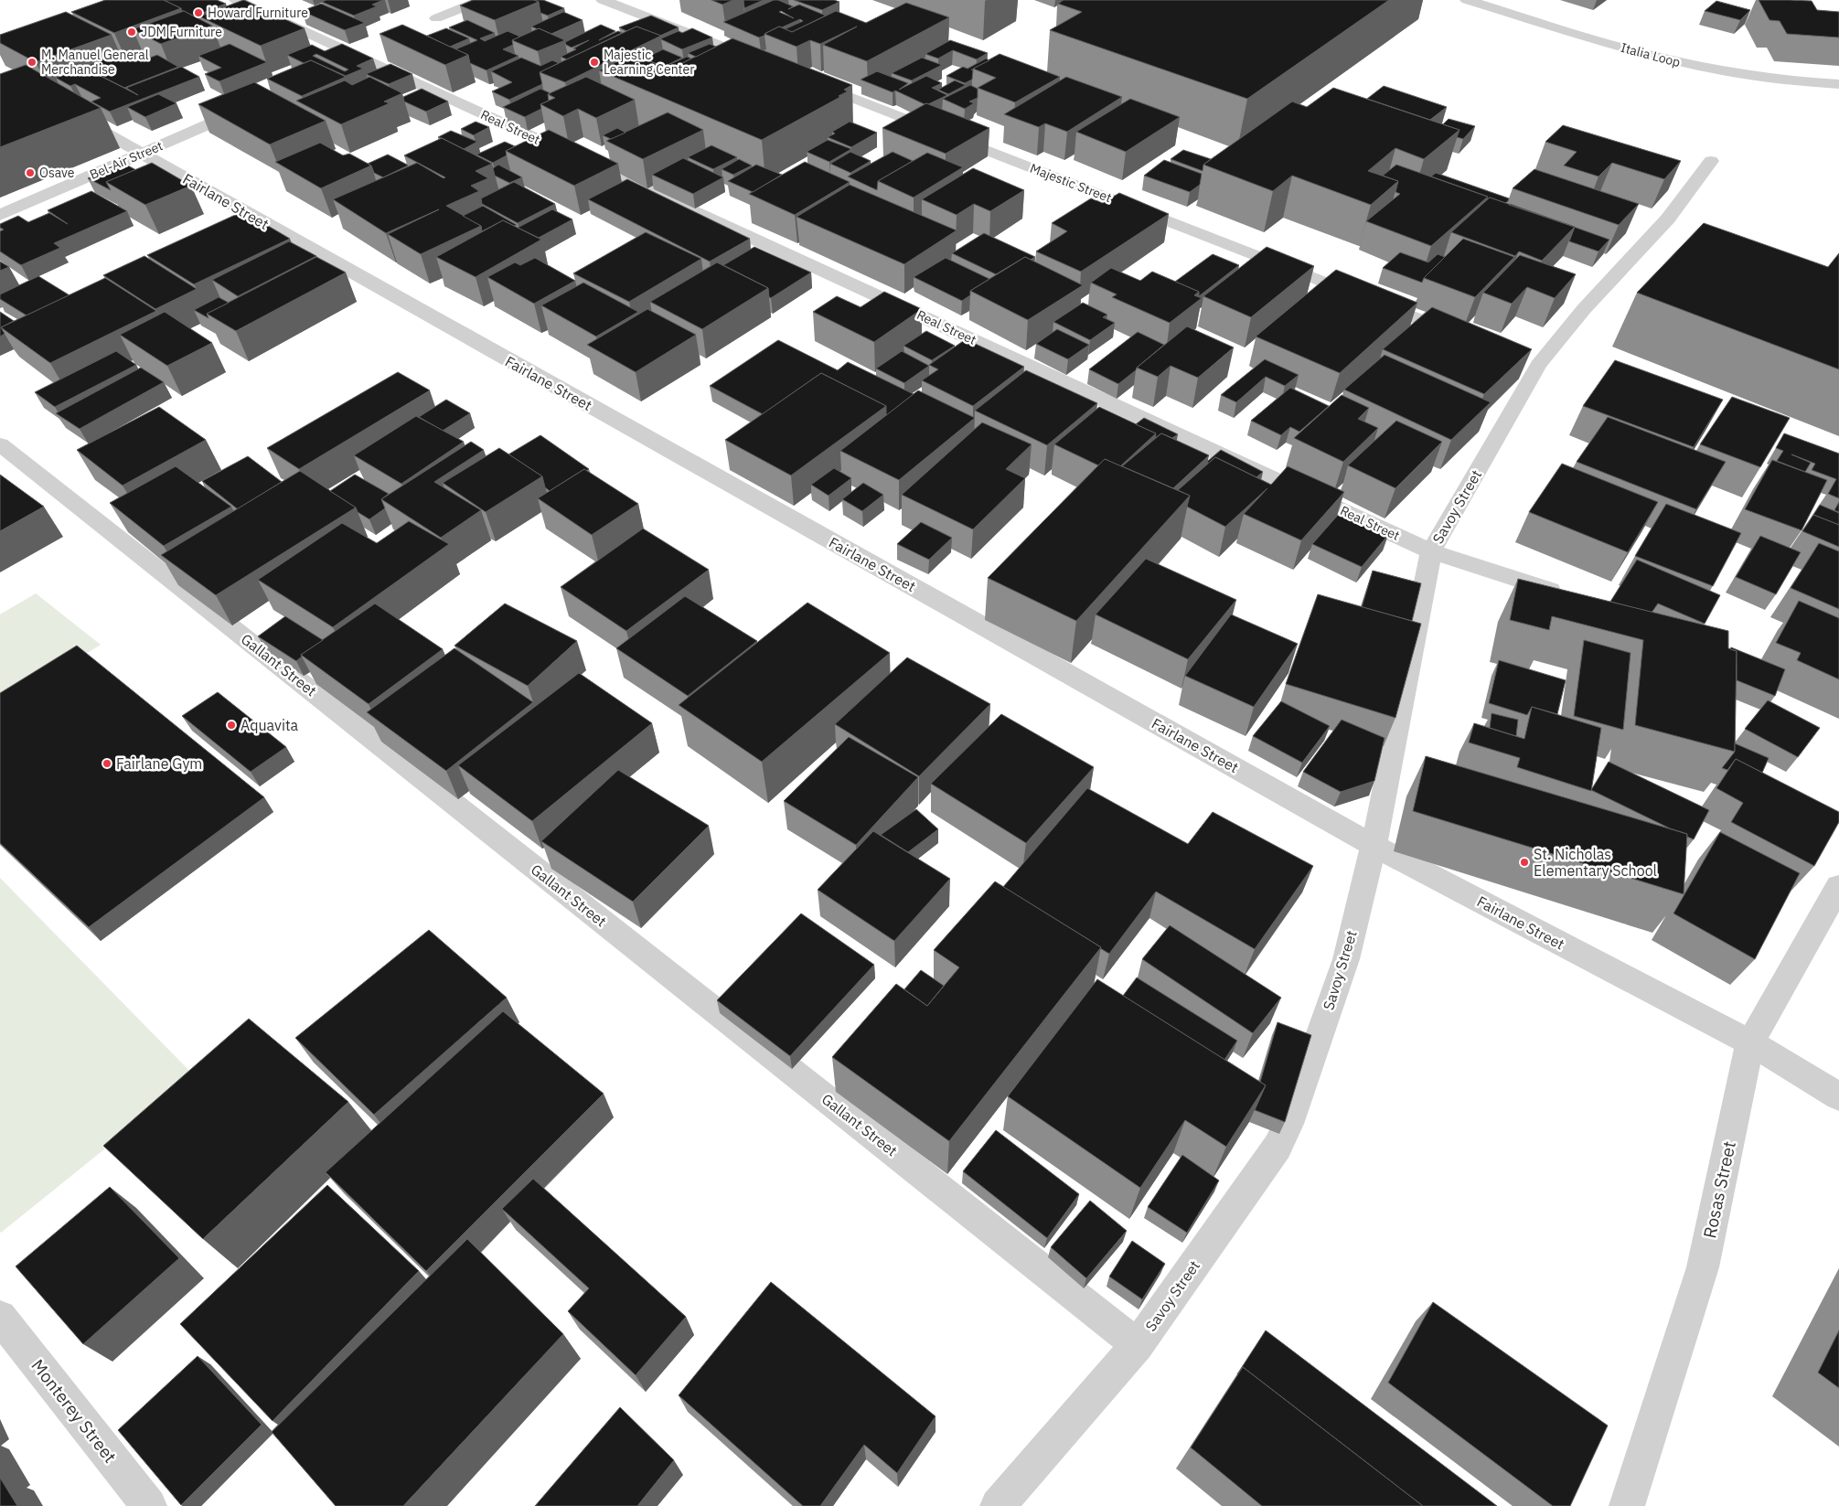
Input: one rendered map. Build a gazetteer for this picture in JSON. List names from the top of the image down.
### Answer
{
  "streets": {
    "street": [
      "Italia Loop",
      "Real Street",
      "Bel-Air Street",
      "Majestic Street",
      "Fairlane Street",
      "Savoy Street",
      "Gallant Street",
      "Rosas Street",
      "Monterey Street"
    ]
  },
  "crossings": [
    ["Real Street", "Savoy Street"],
    ["Bel-Air Street", "Fairlane Street"],
    ["Fairlane Street", "Savoy Street"],
    ["Fairlane Street", "Rosas Street"],
    ["Savoy Street", "Gallant Street"]
  ],
  "places": [
    "Howard Furniture",
    "JDM Furniture",
    "M. Manuel General Merchandise",
    "Majestic Learning Center",
    "Osave",
    "Aquavita",
    "Fairlane Gym",
    "St. Nicholas Elementary School"
  ]
}
